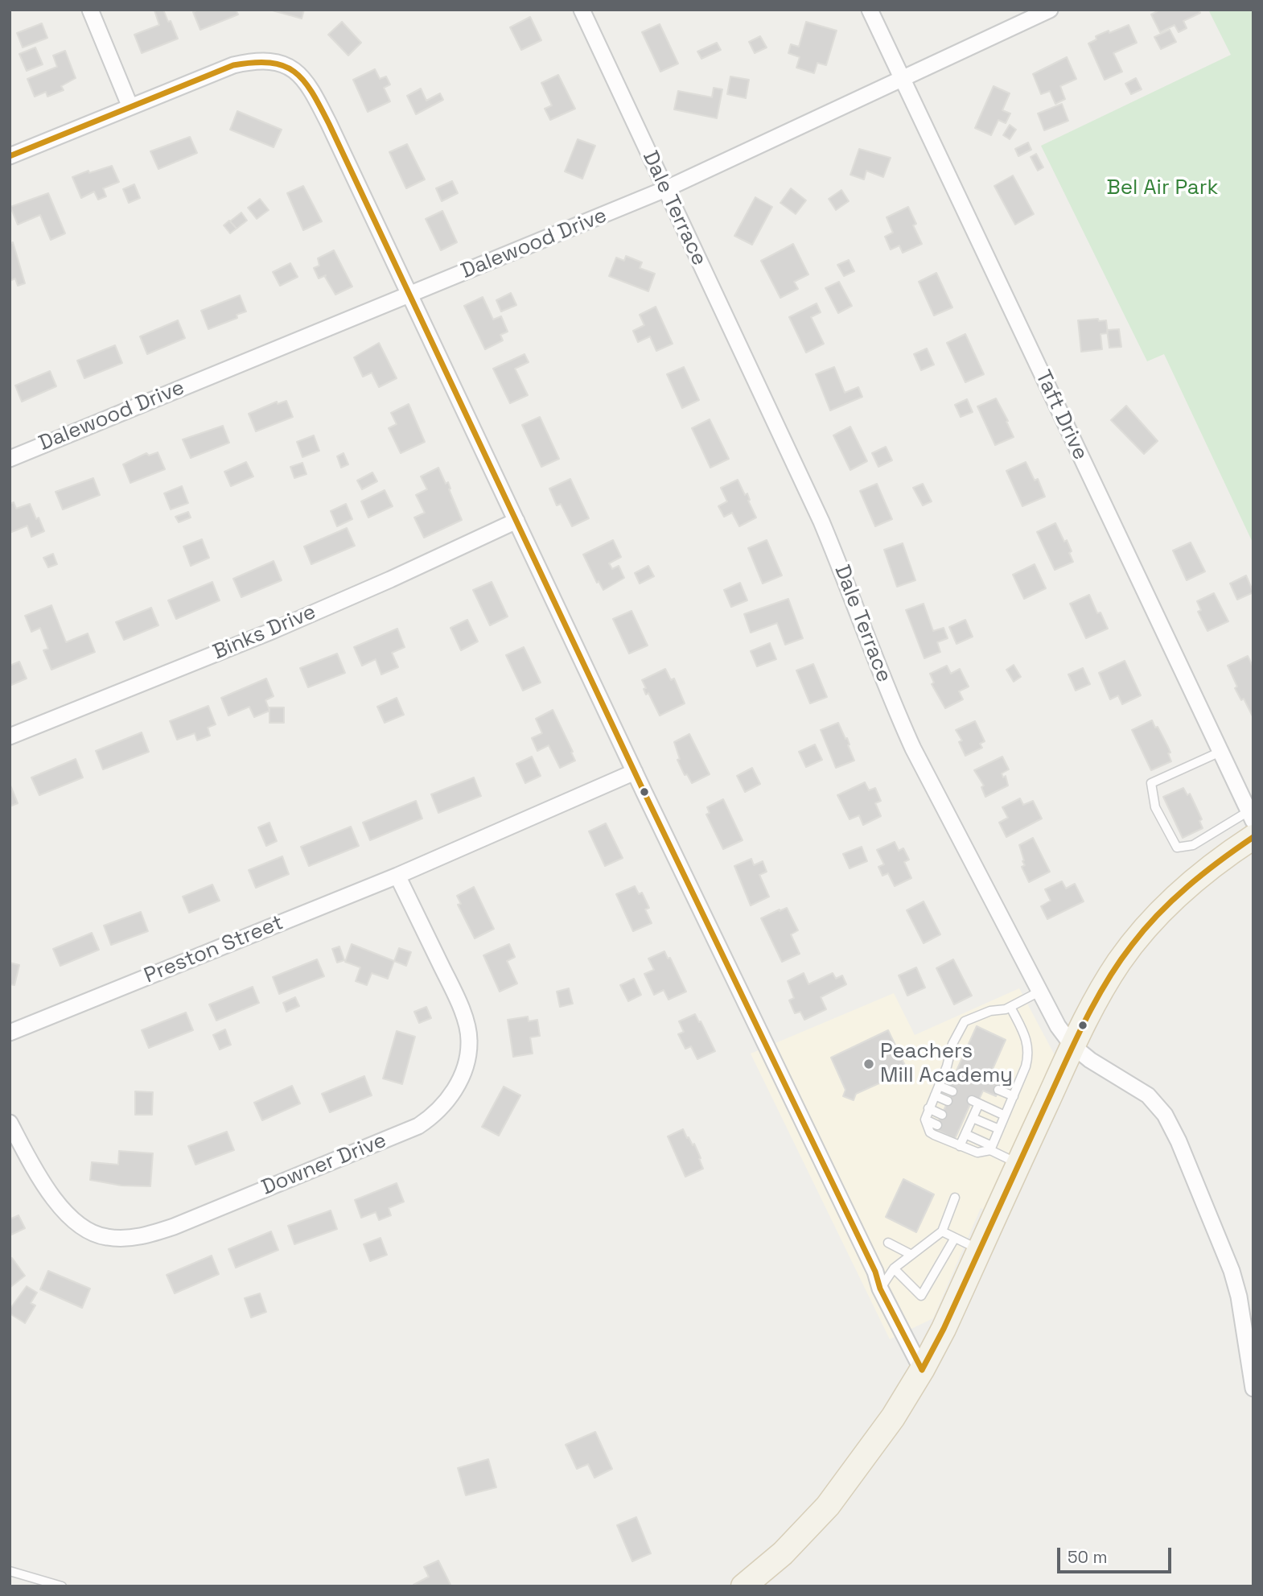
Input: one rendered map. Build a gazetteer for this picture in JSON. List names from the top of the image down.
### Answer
{
  "streets": {
    "street": [
      "Dale Terrace",
      "Dalewood Drive",
      "Taft Drive",
      "Binks Drive",
      "Preston Street",
      "Downer Drive"
    ]
  },
  "crossings": [
    ["Dale Terrace", "Dalewood Drive"],
    ["Dalewood Drive", "Taft Drive"],
    ["Preston Street", "Downer Drive"]
  ],
  "parks": ["Bel Air Park"],
  "places": ["Peachers Mill Academy"],
  "scale_bar": "50 m"
}
